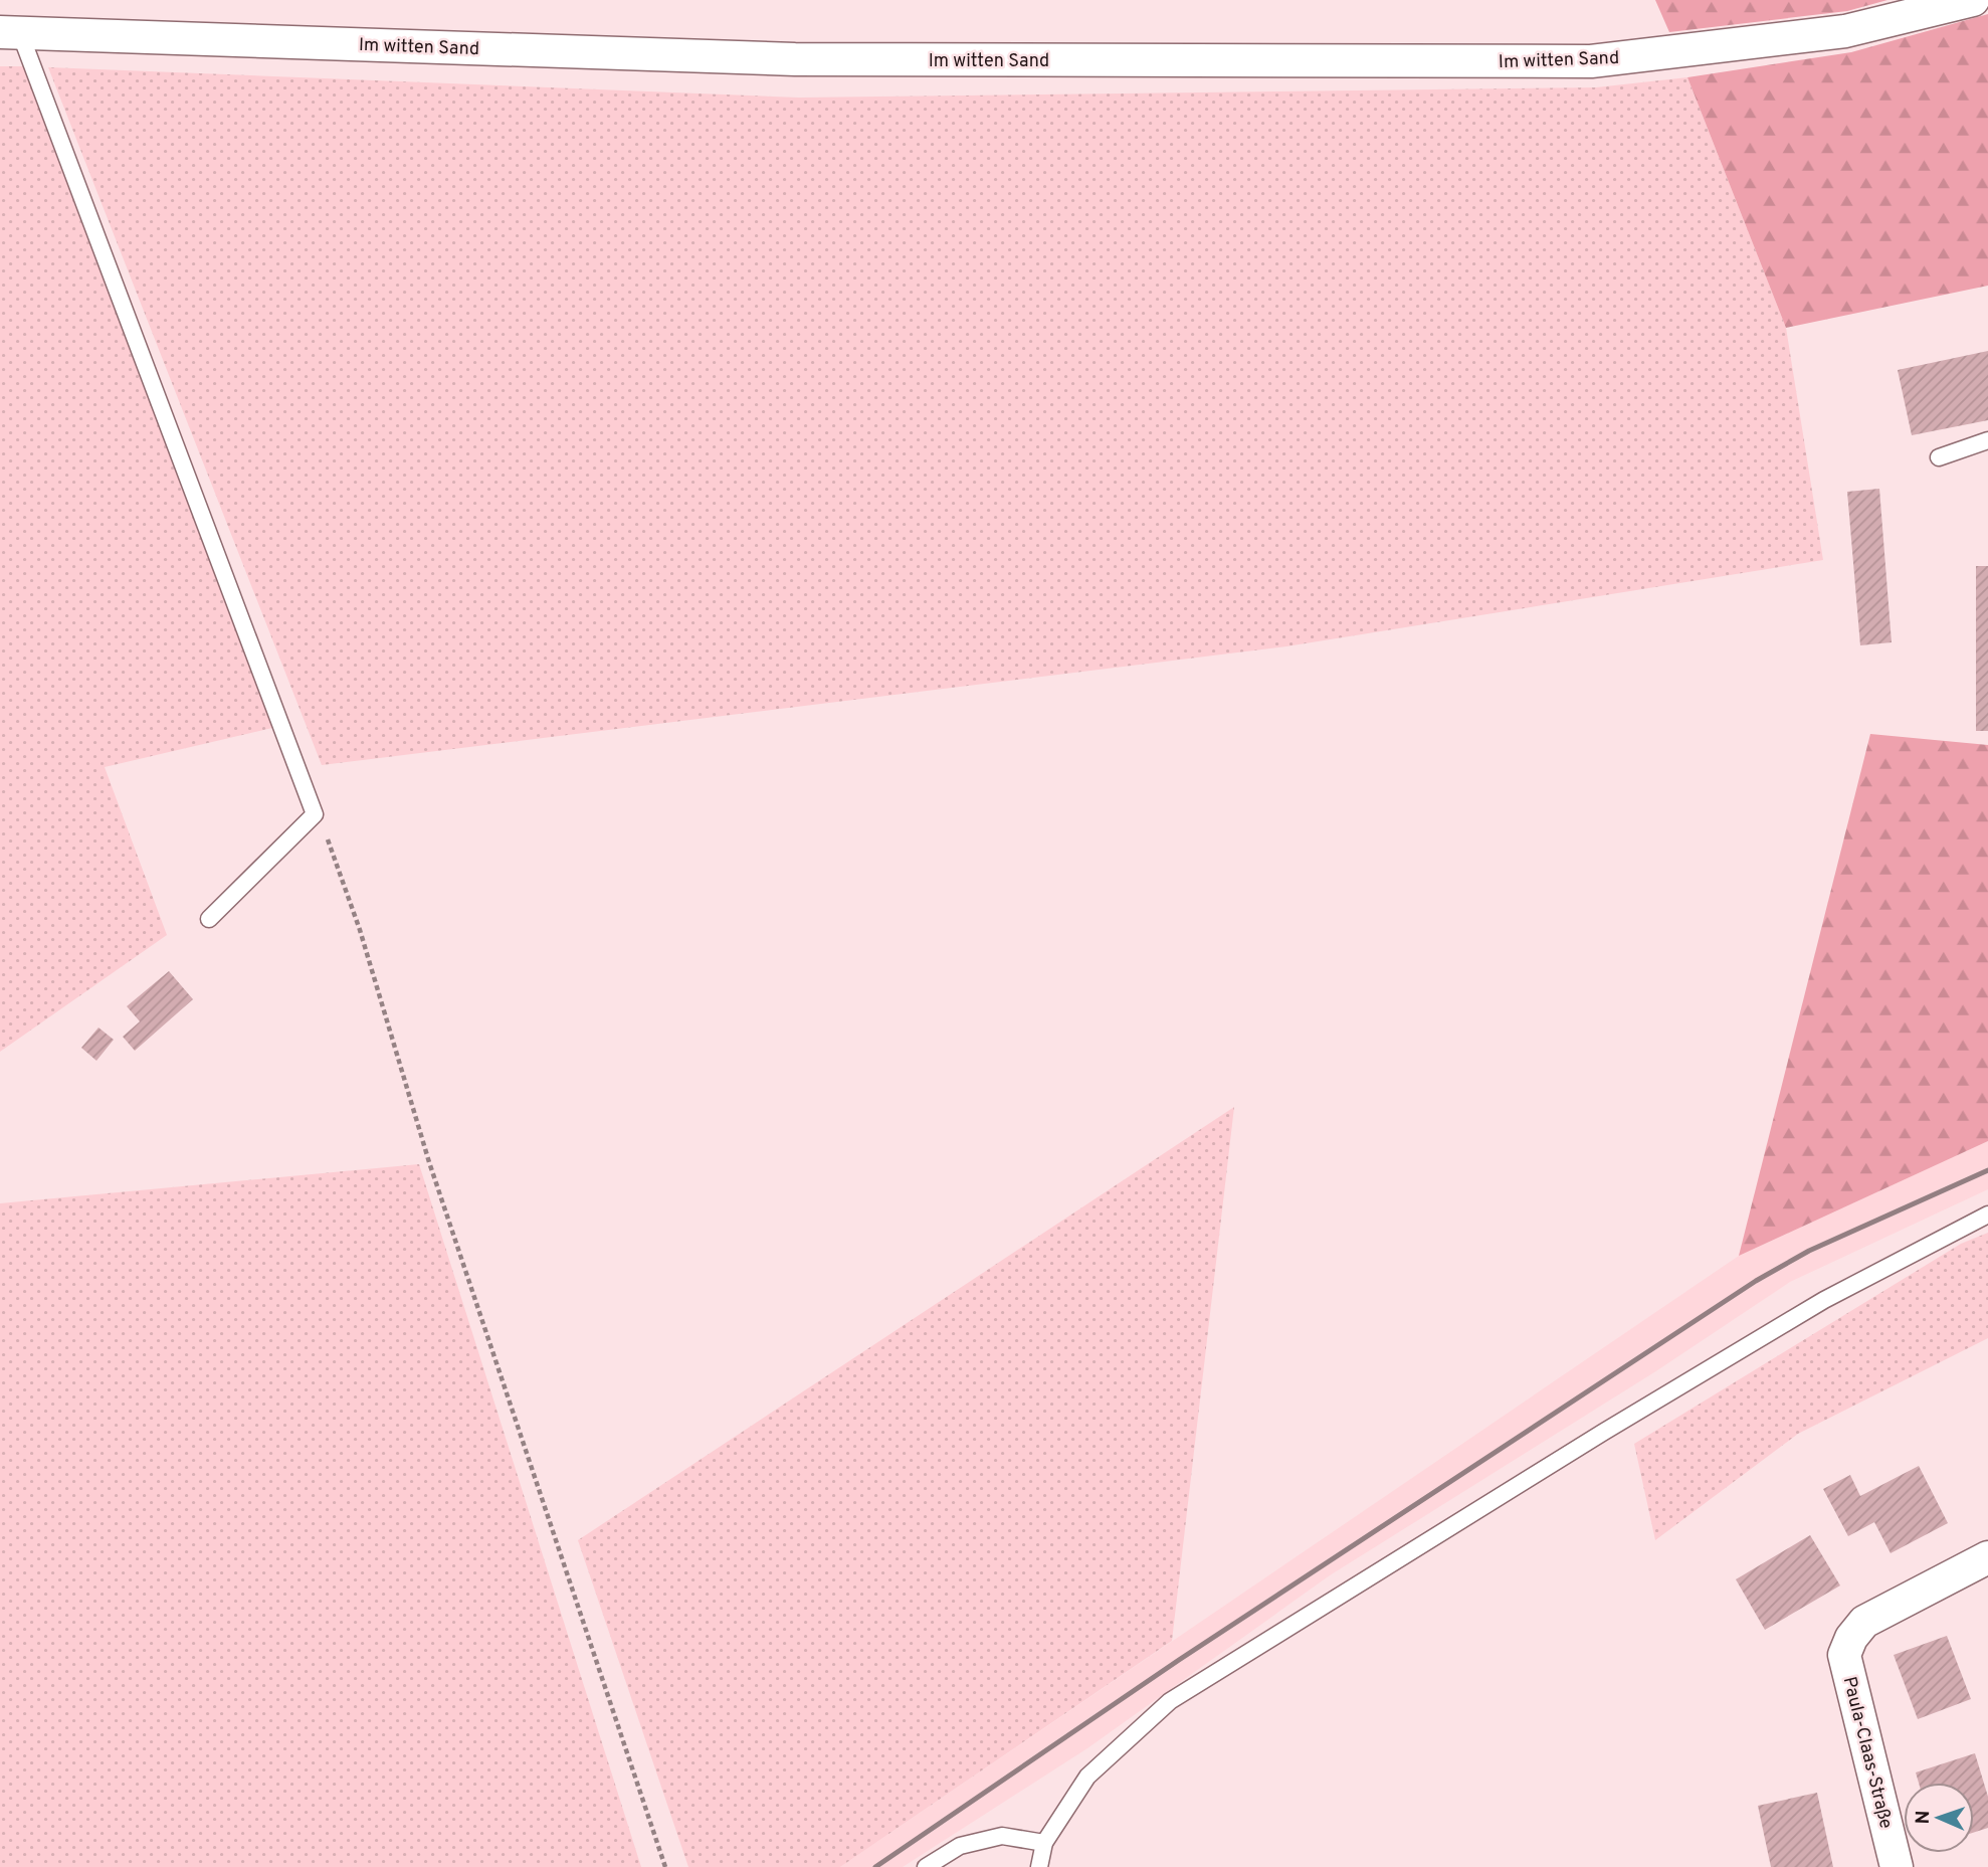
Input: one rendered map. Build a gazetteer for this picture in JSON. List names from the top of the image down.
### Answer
{
  "streets": {
    "street": ["Im witten Sand", "Paula-Claas-Straße"]
  },
  "north": "left"
}
